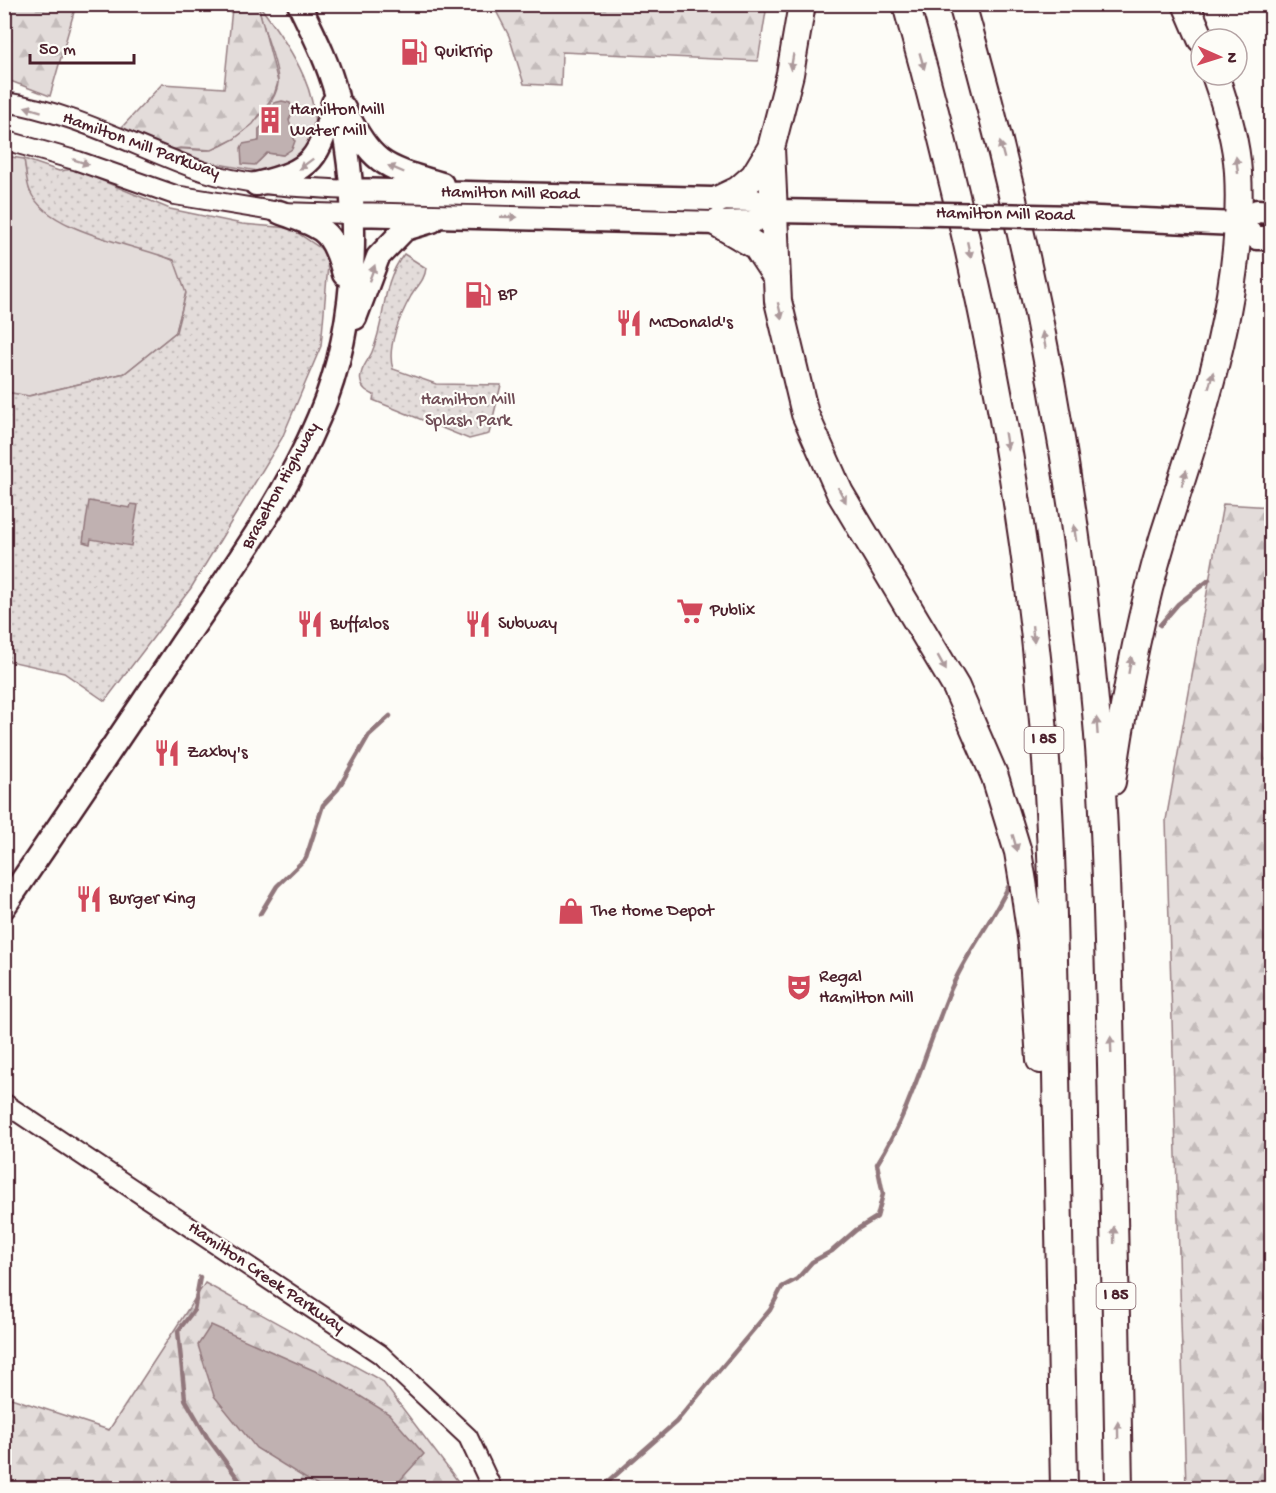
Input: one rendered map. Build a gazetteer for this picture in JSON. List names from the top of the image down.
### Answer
{
  "streets": {
    "highway": ["I 85"],
    "main road": ["Hamilton Mill Road", "Braselton Highway"],
    "street": ["Hamilton Mill Parkway", "Hamilton Creek Parkway"]
  },
  "crossings": [
    ["Hamilton Mill Parkway", "Hamilton Mill Road"],
    ["Hamilton Mill Parkway", "Braselton Highway"],
    ["Hamilton Mill Road", "Braselton Highway"]
  ],
  "parks": ["Hamilton Mill Splash Park"],
  "places": {
    "fuel station": ["QuikTrip", "BP"],
    "building": ["Hamilton Mill Water Mill"],
    "restaurant": [
      "McDonald's",
      "Buffalos",
      "Subway",
      "Zaxby's",
      "Burger King"
    ],
    "supermarket": ["Publix"],
    "shop": ["The Home Depot"],
    "theatre": ["Regal Hamilton Mill"]
  },
  "scale_bar": "50 m",
  "north": "right"
}
